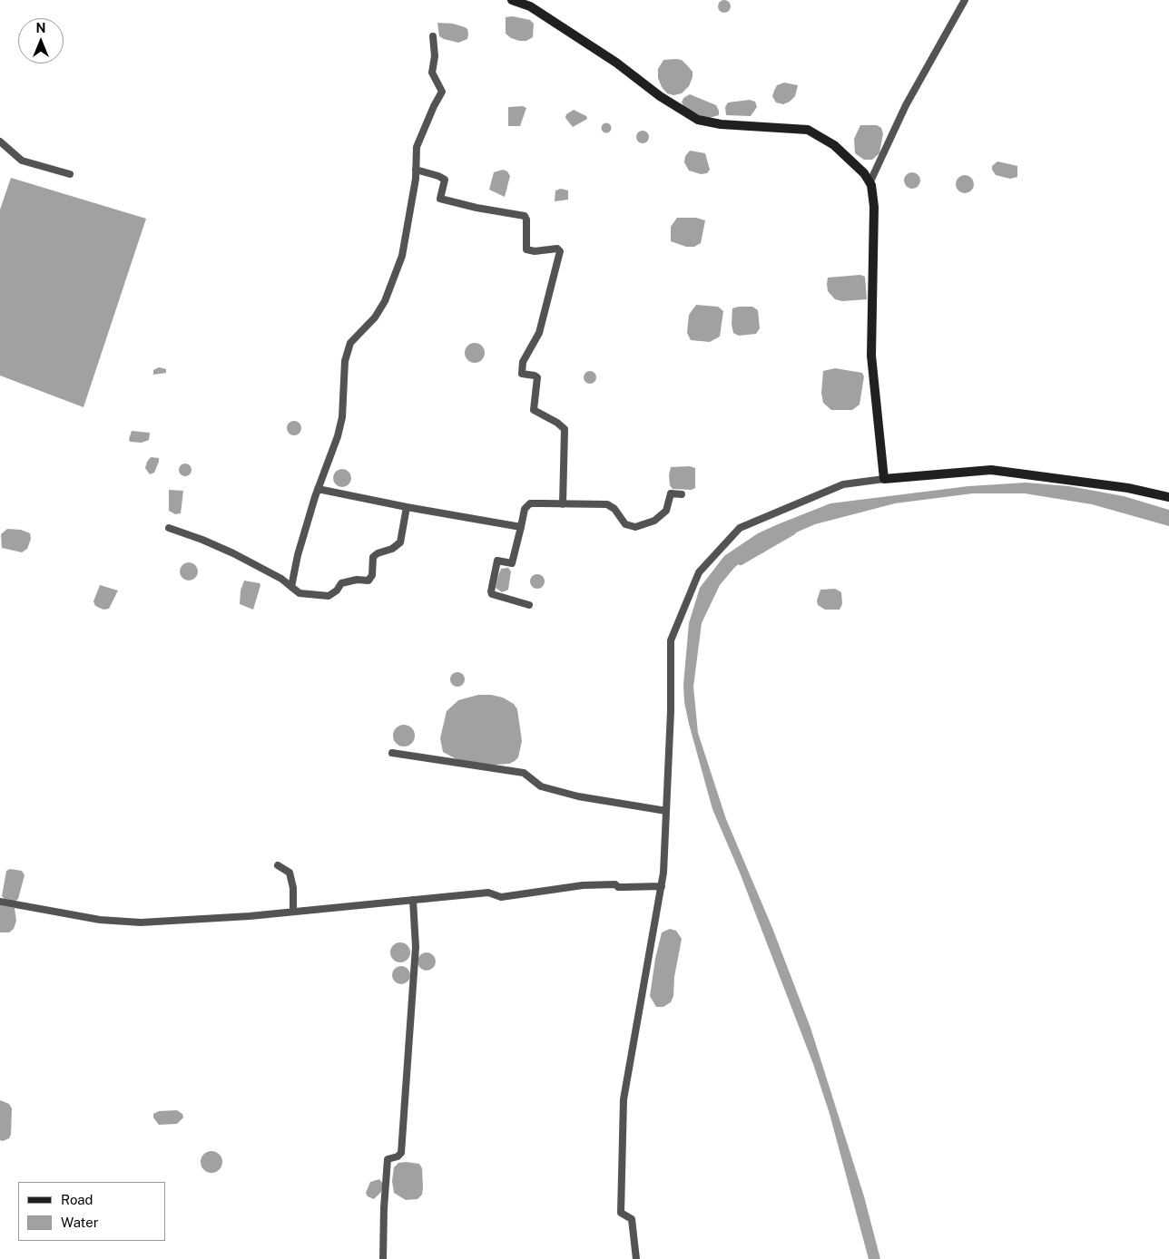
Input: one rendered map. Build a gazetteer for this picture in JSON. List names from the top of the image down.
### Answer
{
  "legend": ["Road", "Water"],
  "north": "top"
}
